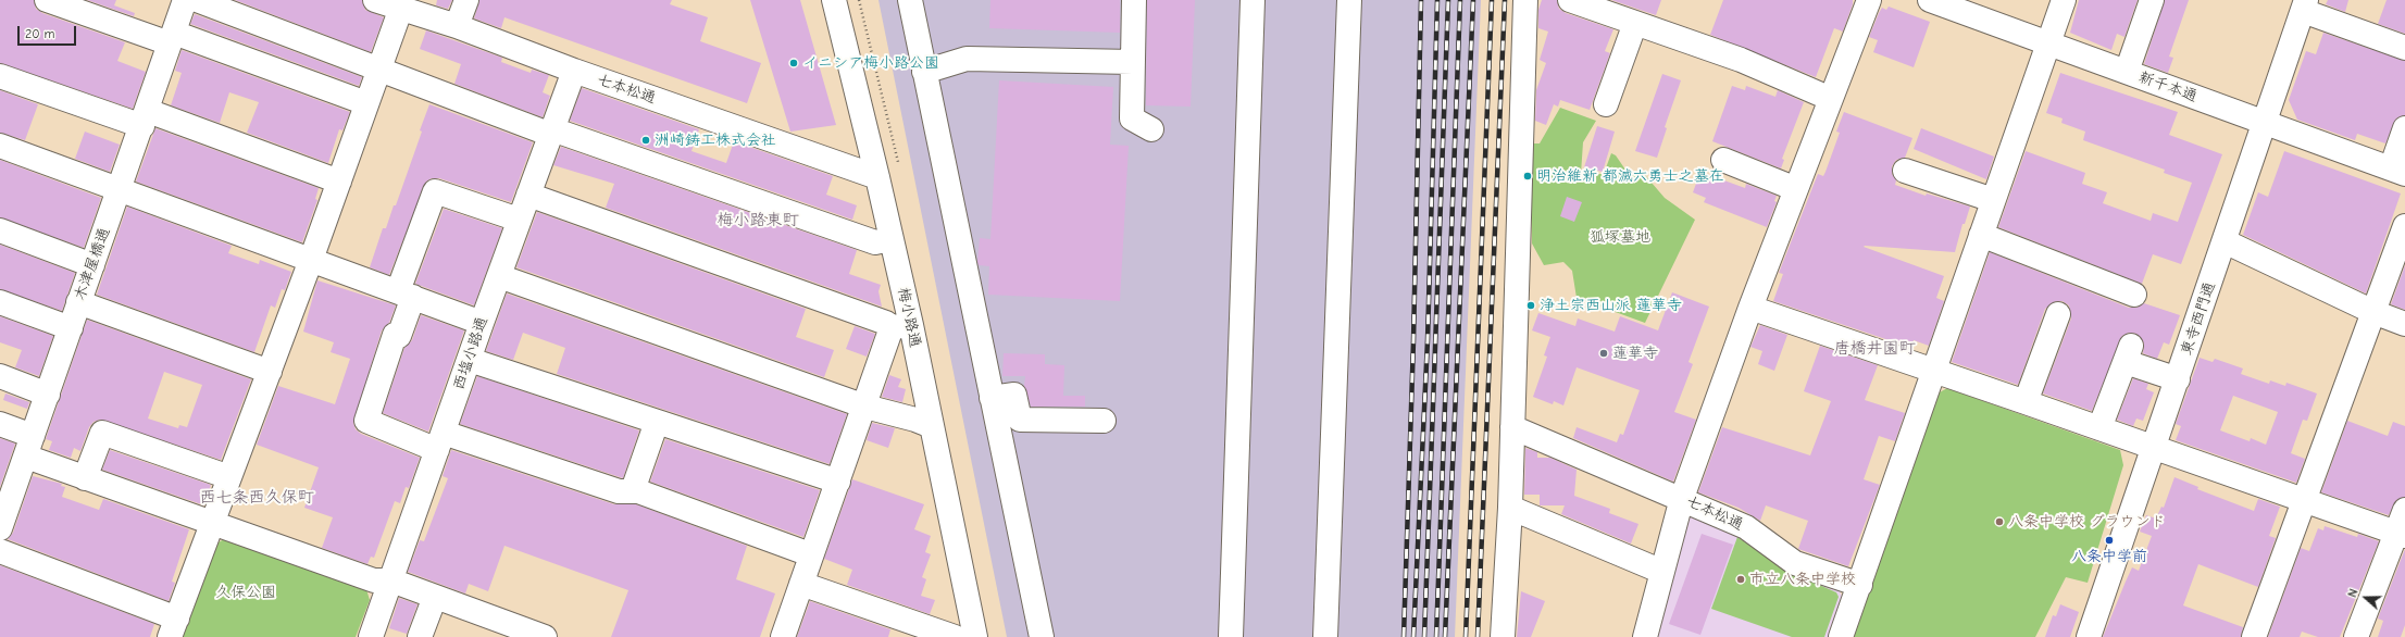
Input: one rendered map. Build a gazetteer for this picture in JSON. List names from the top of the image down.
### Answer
{
  "streets": {
    "street": [
      "新千本通",
      "七本松通",
      "木津屋橋通",
      "梅小路通",
      "東寺西門通",
      "西塩小路通"
    ]
  },
  "crossings": [
    ["新千本通", "東寺西門通"],
    ["七本松通", "梅小路通"],
    ["七本松通", "西塩小路通"]
  ],
  "districts": ["梅小路東町", "唐橋井園町", "西七条西久保町"],
  "parks": ["狐塚墓地", "久保公園"],
  "places": [
    "イニシア梅小路公園",
    "洲崎鋳工株式会社",
    "明治維新 都滅六勇士之墓在",
    "浄土宗西山派 蓮華寺",
    "蓮華寺",
    "八条中学校 グラウンド",
    "八条中学前",
    "市立八条中学校"
  ],
  "scale_bar": "20 m",
  "north": "left"
}
